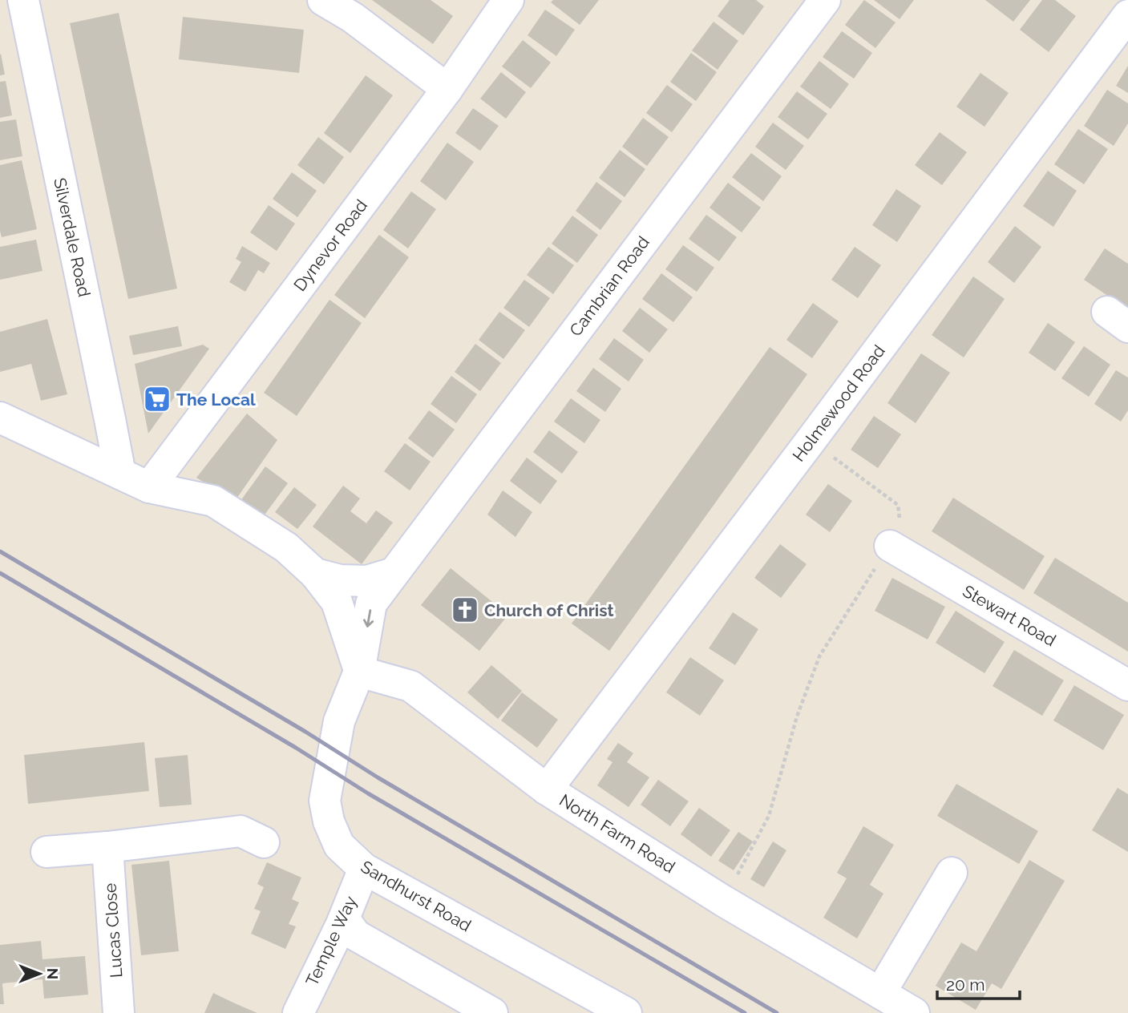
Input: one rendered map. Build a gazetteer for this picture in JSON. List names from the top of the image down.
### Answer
{
  "streets": {
    "street": [
      "Silverdale Road",
      "Dynevor Road",
      "Cambrian Road",
      "Holmewood Road",
      "Stewart Road",
      "North Farm Road",
      "Sandhurst Road",
      "Lucas Close",
      "Temple Way"
    ]
  },
  "crossings": [
    ["Cambrian Road", "North Farm Road"],
    ["Cambrian Road", "Sandhurst Road"],
    ["Holmewood Road", "North Farm Road"],
    ["North Farm Road", "Sandhurst Road"],
    ["Sandhurst Road", "Temple Way"]
  ],
  "places": {
    "supermarket": ["The Local"],
    "church": ["Church of Christ"]
  },
  "scale_bar": "20 m",
  "north": "right"
}
